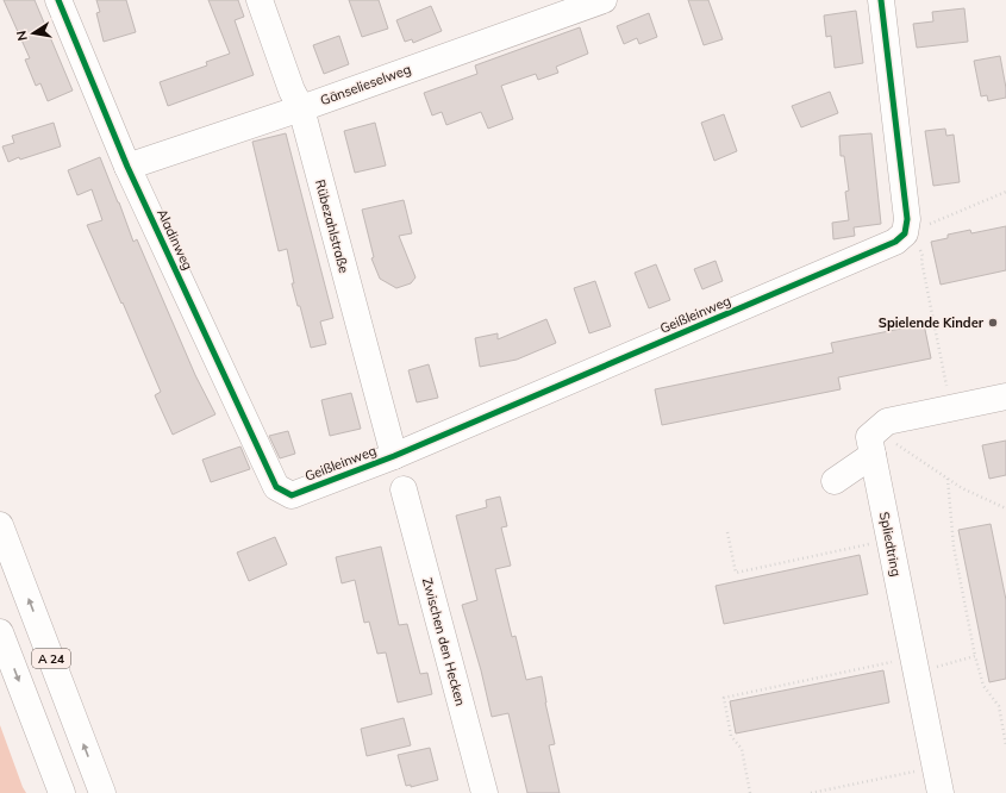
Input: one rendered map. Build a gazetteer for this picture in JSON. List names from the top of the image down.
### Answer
{
  "streets": {
    "main road": [
      "Gänselieselweg",
      "Rübezahlstraße",
      "Aladinweg",
      "Geißleinweg",
      "Spliedtring",
      "Zwischen den Hecken",
      "A 24"
    ]
  },
  "crossings": [
    ["Gänselieselweg", "Rübezahlstraße"],
    ["Gänselieselweg", "Aladinweg"],
    ["Rübezahlstraße", "Geißleinweg"],
    ["Aladinweg", "Geißleinweg"]
  ],
  "places": ["Spielende Kinder"],
  "north": "left"
}
